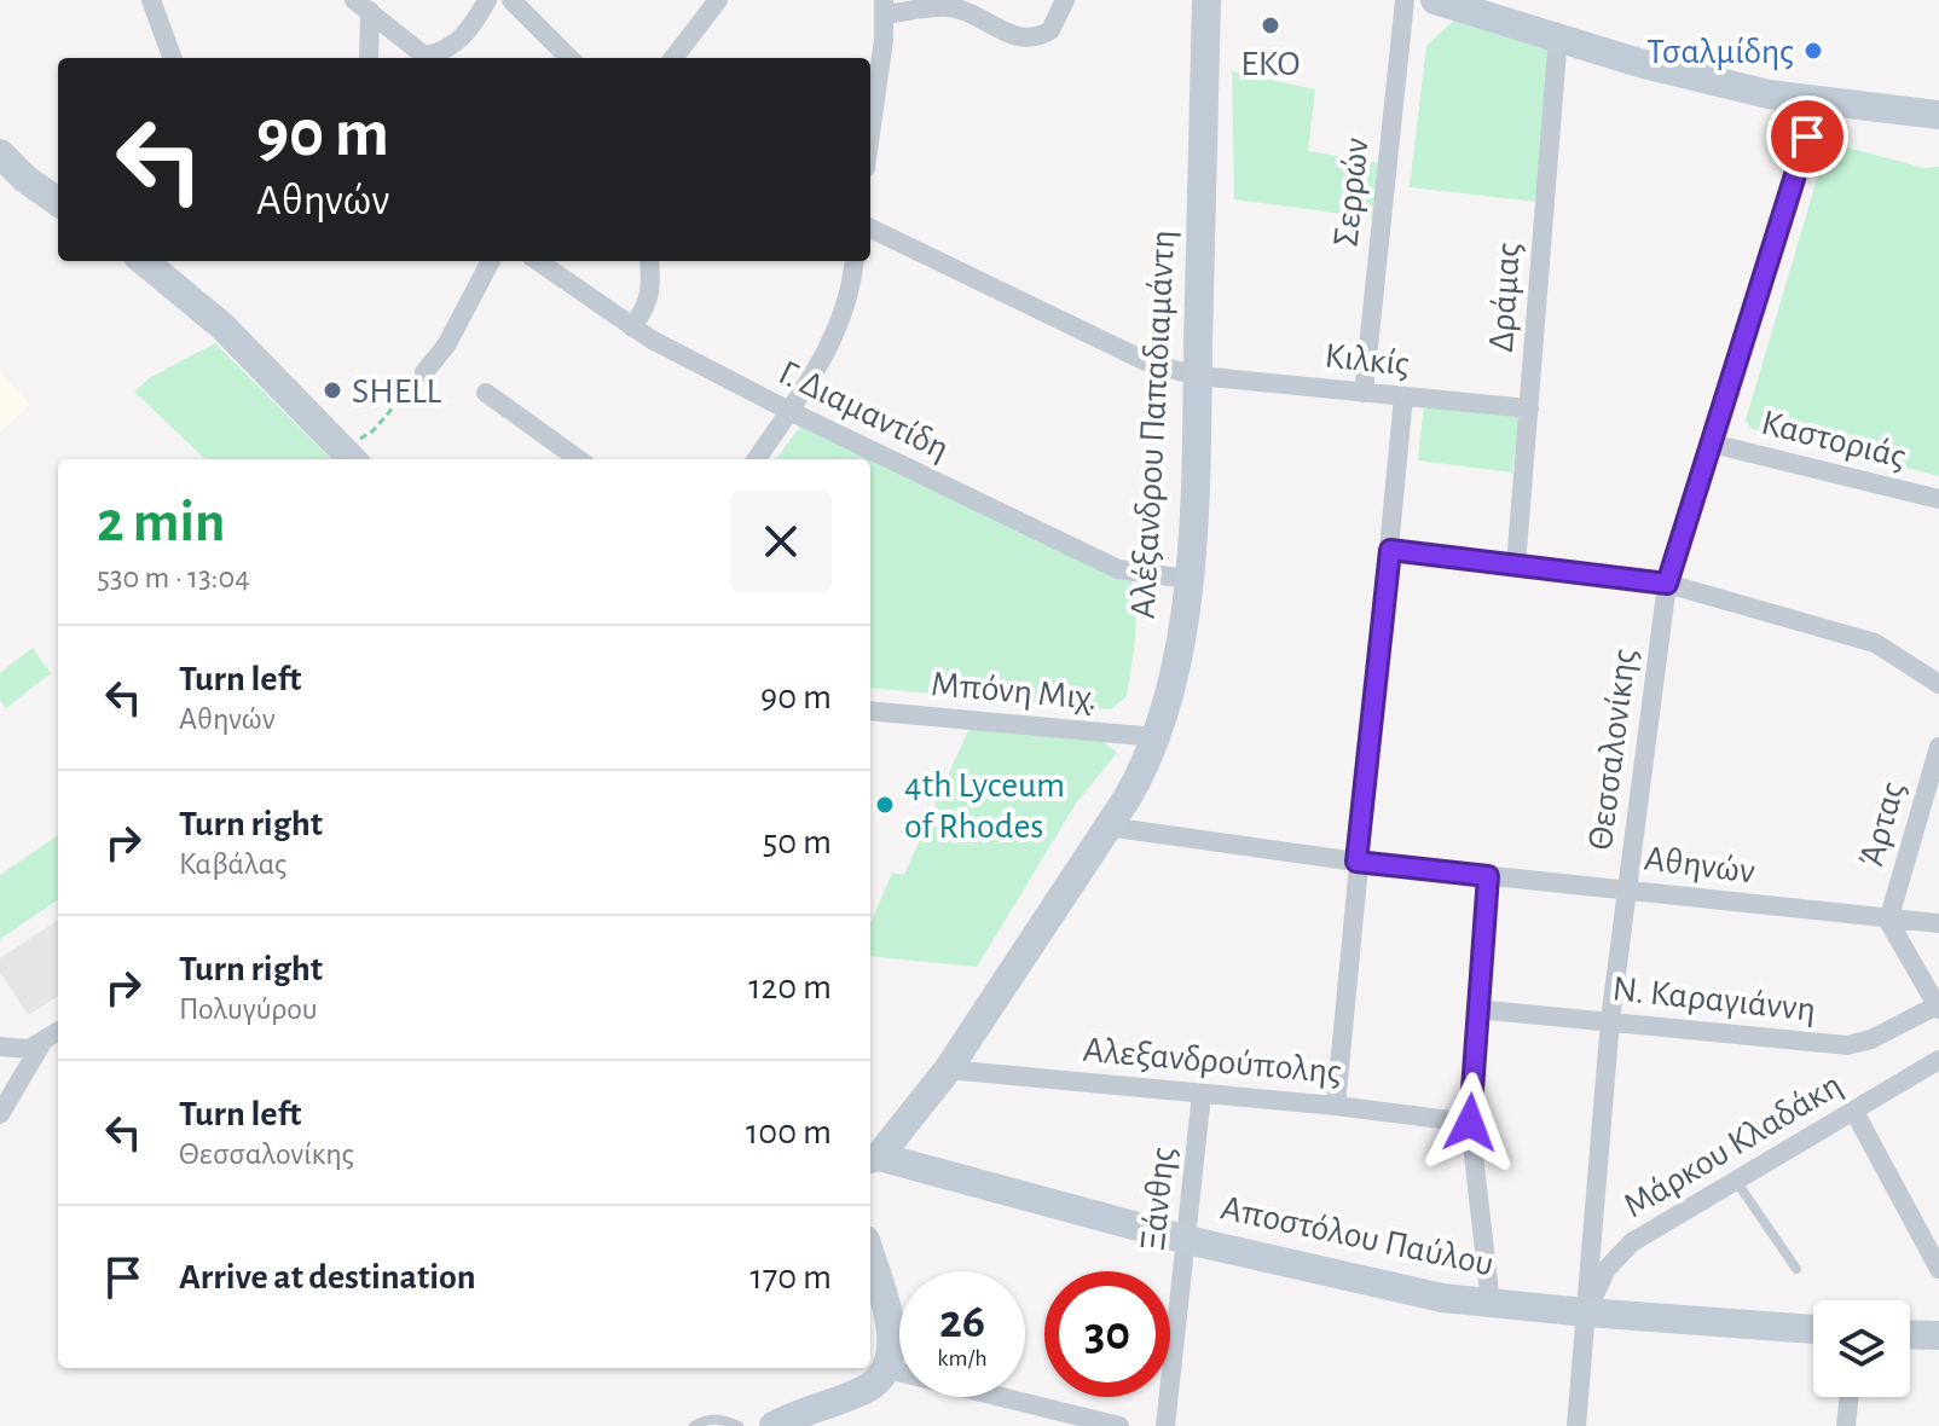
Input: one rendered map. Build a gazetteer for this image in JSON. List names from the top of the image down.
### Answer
{
  "streets": {
    "street": [
      "Σερρών",
      "Δράμας",
      "Κιλκίς",
      "Γ. Διαμαντίδη",
      "Αλέξανδρου Παπαδιαμάντη",
      "Καστοριάς",
      "Μπόνη Μιχ.",
      "Θεσσαλονίκης",
      "Άρτας",
      "Αθηνών",
      "Ν. Καραγιάννη",
      "Αλεξανδρούπολης",
      "Μάρκου Κλαδάκη",
      "Ξάνθης",
      "Αποστόλου Παύλου"
    ]
  },
  "crossings": [
    ["Σερρών", "Κιλκίς"],
    ["Δράμας", "Κιλκίς"],
    ["Κιλκίς", "Αλέξανδρου Παπαδιαμάντη"],
    ["Γ. Διαμαντίδη", "Αλέξανδρου Παπαδιαμάντη"],
    ["Αλέξανδρου Παπαδιαμάντη", "Μπόνη Μιχ."],
    ["Αλέξανδρου Παπαδιαμάντη", "Αθηνών"],
    ["Αλέξανδρου Παπαδιαμάντη", "Αλεξανδρούπολης"],
    ["Αλέξανδρου Παπαδιαμάντη", "Αποστόλου Παύλου"],
    ["Καστοριάς", "Θεσσαλονίκης"],
    ["Θεσσαλονίκης", "Αθηνών"],
    ["Θεσσαλονίκης", "Ν. Καραγιάννη"],
    ["Θεσσαλονίκης", "Μάρκου Κλαδάκη"],
    ["Θεσσαλονίκης", "Αποστόλου Παύλου"],
    ["Άρτας", "Αθηνών"],
    ["Αλεξανδρούπολης", "Ξάνθης"],
    ["Μάρκου Κλαδάκη", "Αποστόλου Παύλου"],
    ["Ξάνθης", "Αποστόλου Παύλου"]
  ],
  "places": [
    "EKO",
    "Τσαλμίδης",
    "SHELL",
    "4th Lyceum of Rhodes"
  ],
  "page": {
    "turn": ["90 m", "Αθηνών"],
    "heading": ["2 min", "530 m · 13:04"],
    "list": [
      {
        "name": "Turn left",
        "note": "Αθηνών",
        "value": "90 m"
      },
      {
        "name": "Turn right",
        "note": "Καβάλας",
        "value": "50 m"
      },
      {
        "name": "Turn right",
        "note": "Πολυγύρου",
        "value": "120 m"
      },
      {
        "name": "Turn left",
        "note": "Θεσσαλονίκης",
        "value": "100 m"
      },
      {
        "name": "Arrive at destination",
        "value": "170 m"
      }
    ],
    "speed": "26 km/h",
    "limit": "30"
  }
}
